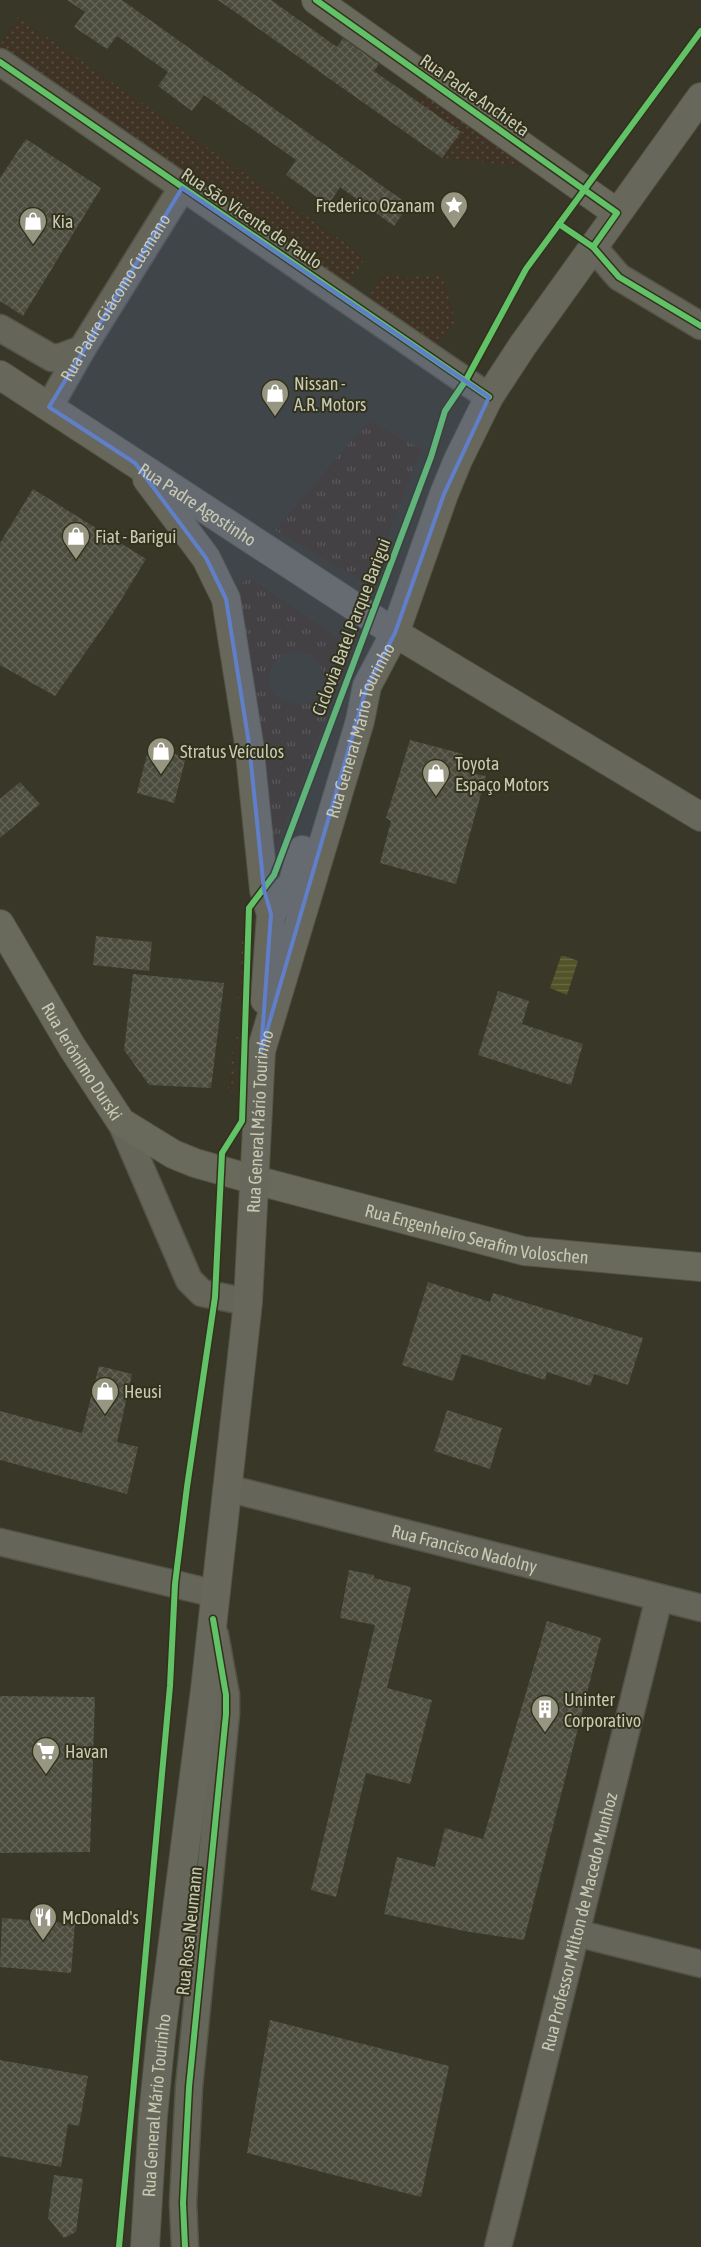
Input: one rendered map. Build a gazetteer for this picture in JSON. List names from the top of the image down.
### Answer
{
  "streets": {
    "main road": ["Rua Padre Agostinho", "Rua General Mário Tourinho"],
    "street": [
      "Rua Padre Anchieta",
      "Rua São Vicente de Paulo",
      "Rua Padre Giácomo Cusmano",
      "Rua Jerônimo Durski",
      "Rua Engenheiro Serafim Voloschen",
      "Rua Francisco Nadolny",
      "Rua Professor Milton de Macedo Munhoz",
      "Rua Rosa Neumann"
    ],
    "cycle path": ["Ciclovia Batel Parque Barigui"]
  },
  "crossings": [
    ["Rua Padre Anchieta", "Rua General Mário Tourinho"],
    ["Rua São Vicente de Paulo", "Rua Padre Giácomo Cusmano"],
    ["Rua São Vicente de Paulo", "Rua General Mário Tourinho"],
    ["Rua Padre Giácomo Cusmano", "Rua Padre Agostinho"],
    ["Rua Padre Agostinho", "Rua General Mário Tourinho"],
    ["Rua General Mário Tourinho", "Rua Jerônimo Durski"],
    ["Rua General Mário Tourinho", "Rua Engenheiro Serafim Voloschen"],
    ["Rua General Mário Tourinho", "Rua Francisco Nadolny"],
    ["Rua General Mário Tourinho", "Rua Rosa Neumann"],
    ["Rua Jerônimo Durski", "Rua Engenheiro Serafim Voloschen"],
    ["Rua Francisco Nadolny", "Rua Professor Milton de Macedo Munhoz"]
  ],
  "places": {
    "place": ["Frederico Ozanam"],
    "shop": [
      "Kia",
      "Nissan - A.R. Motors",
      "Fiat - Barigui",
      "Stratus Veículos",
      "Toyota Espaço Motors",
      "Heusi"
    ],
    "building": ["Uninter Corporativo"],
    "supermarket": ["Havan"],
    "restaurant": ["McDonald's"]
  }
}
